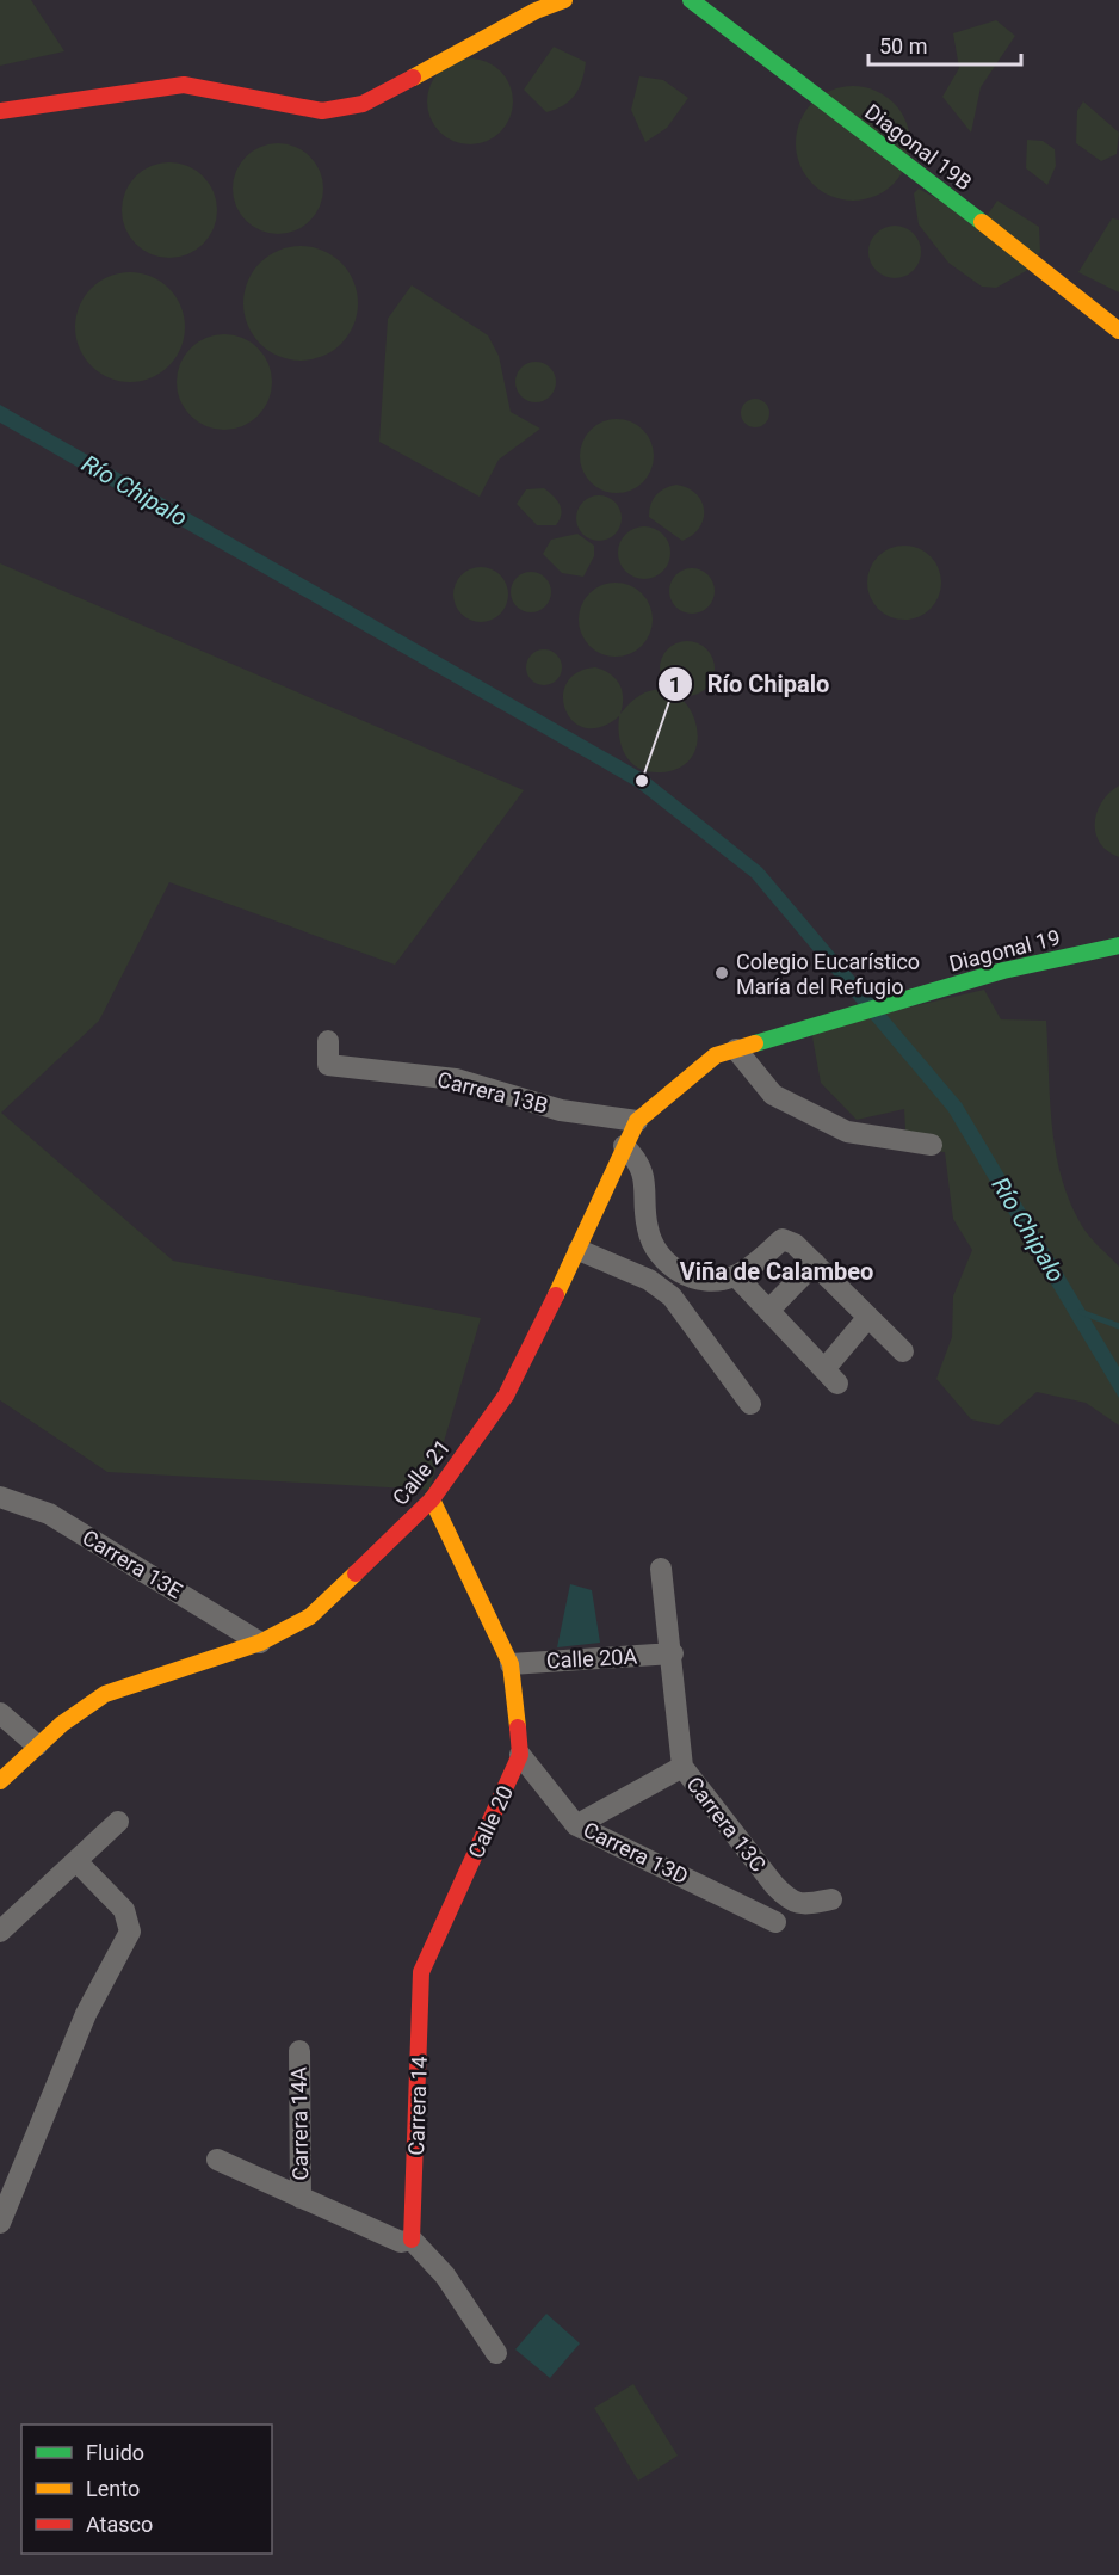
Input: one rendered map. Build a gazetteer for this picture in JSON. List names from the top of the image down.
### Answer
{
  "streets": {
    "street": [
      "Diagonal 19B",
      "Diagonal 19",
      "Carrera 13B",
      "Calle 21",
      "Carrera 13E",
      "Calle 20A",
      "Calle 20",
      "Carrera 13C",
      "Carrera 13D",
      "Carrera 14",
      "Carrera 14A"
    ]
  },
  "crossings": [
    ["Diagonal 19", "Calle 21"],
    ["Carrera 13B", "Calle 21"],
    ["Calle 21", "Carrera 13E"],
    ["Calle 20A", "Carrera 13C"],
    ["Calle 20", "Carrera 13D"],
    ["Calle 20", "Carrera 14"]
  ],
  "districts": ["Viña de Calambeo"],
  "water": ["Río Chipalo"],
  "places": ["Río Chipalo", "Colegio Eucarístico María del Refugio"],
  "legend": ["Fluido", "Lento", "Atasco"],
  "scale_bar": "50 m"
}
